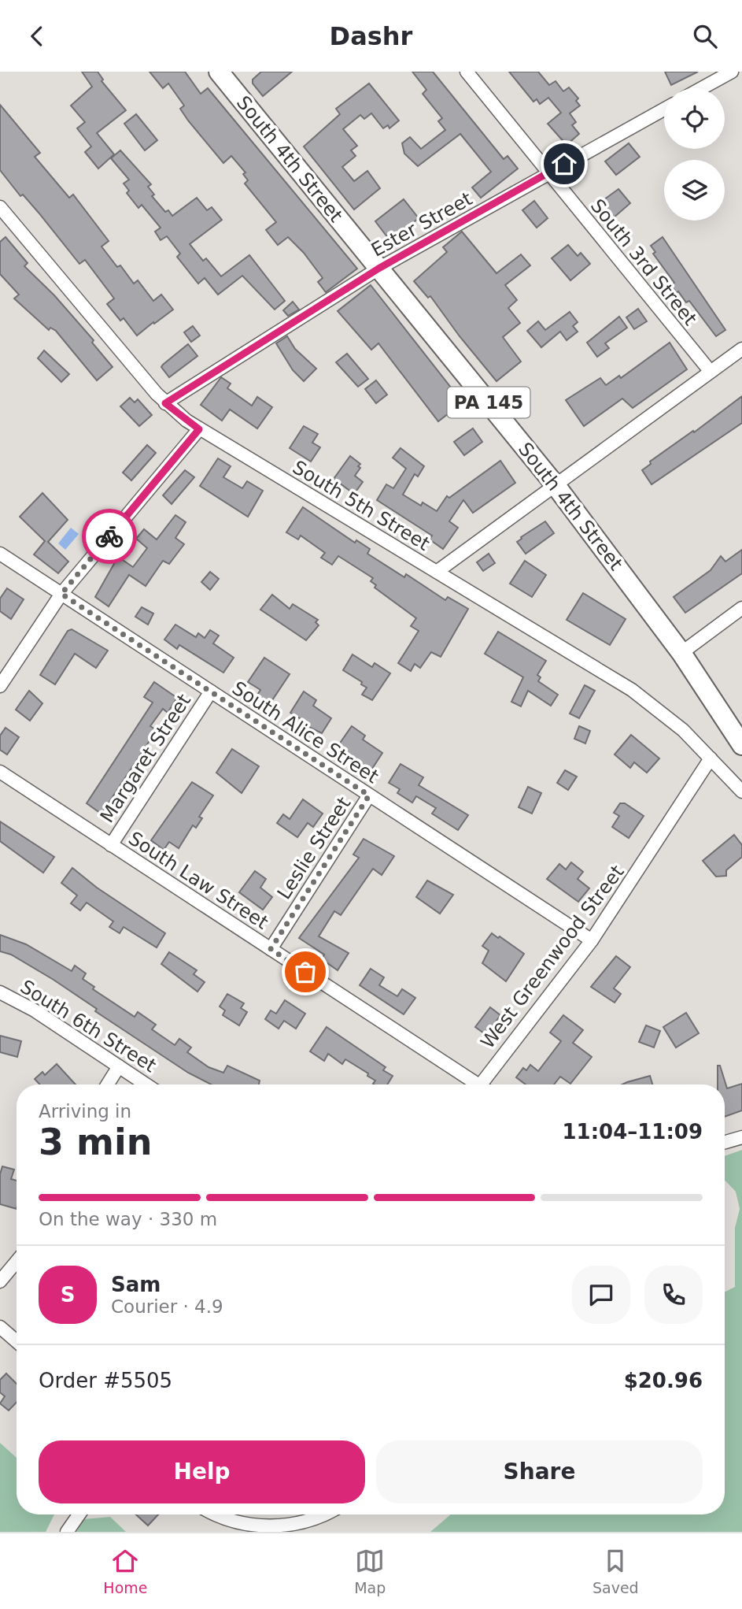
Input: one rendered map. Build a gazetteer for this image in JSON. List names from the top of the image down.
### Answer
{
  "streets": {
    "main road": ["South 4th Street", "PA 145"],
    "street": [
      "Ester Street",
      "South 3rd Street",
      "South 5th Street",
      "South Alice Street",
      "Margaret Street",
      "Leslie Street",
      "South Law Street",
      "West Greenwood Street",
      "South 6th Street"
    ]
  },
  "crossings": [
    ["South 4th Street", "Ester Street"],
    ["Ester Street", "South 3rd Street"],
    ["Ester Street", "South 5th Street"],
    ["South 5th Street", "West Greenwood Street"],
    ["South Alice Street", "Margaret Street"],
    ["South Alice Street", "Leslie Street"],
    ["South Alice Street", "West Greenwood Street"],
    ["Margaret Street", "South Law Street"],
    ["Leslie Street", "South Law Street"]
  ],
  "page": {
    "header": "Dashr",
    "heading": ["3 min", "Arriving in", "11:04–11:09"],
    "panel": [
      "Sam",
      "Courier · 4.9",
      "Order #5505",
      "$20.96"
    ],
    "bar": "On the way · 330 m",
    "round": "S",
    "buttons": ["Help", "Share"],
    "tabs": ["Home", "Map", "Saved"]
  }
}
